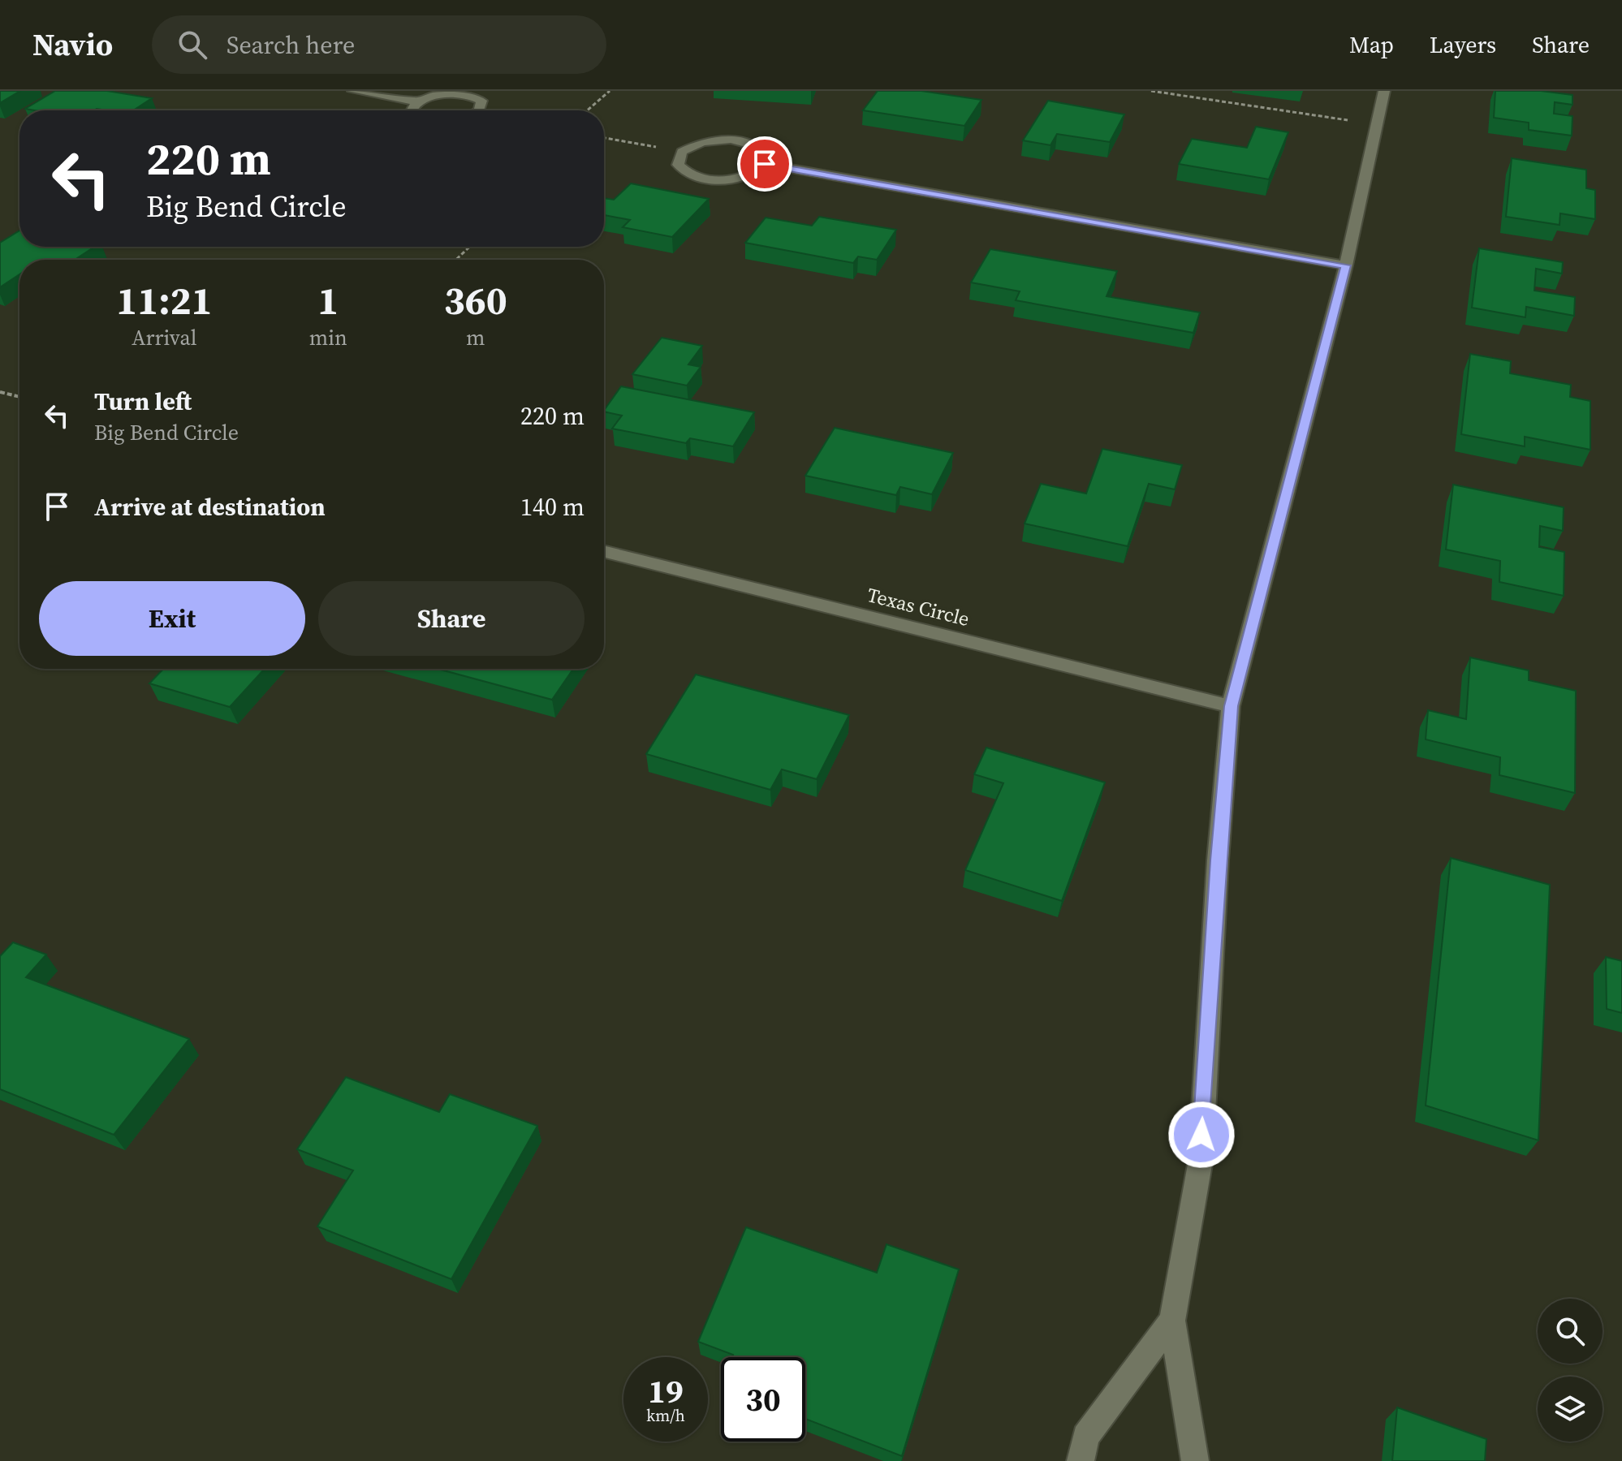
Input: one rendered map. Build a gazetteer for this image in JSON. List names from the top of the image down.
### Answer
{
  "streets": {
    "street": ["Texas Circle"]
  },
  "page": {
    "header": "Navio",
    "search": "Search here",
    "nav": ["Map", "Layers", "Share"],
    "turn": ["220 m", "Big Bend Circle"],
    "eta": [
      "11:21",
      "Arrival",
      "1",
      "min",
      "360",
      "m"
    ],
    "list": [
      {
        "name": "Turn left",
        "note": "Big Bend Circle",
        "value": "220 m"
      },
      {
        "name": "Arrive at destination",
        "value": "140 m"
      }
    ],
    "buttons": ["Exit", "Share"],
    "speed": "19 km/h",
    "limit": "30"
  }
}
